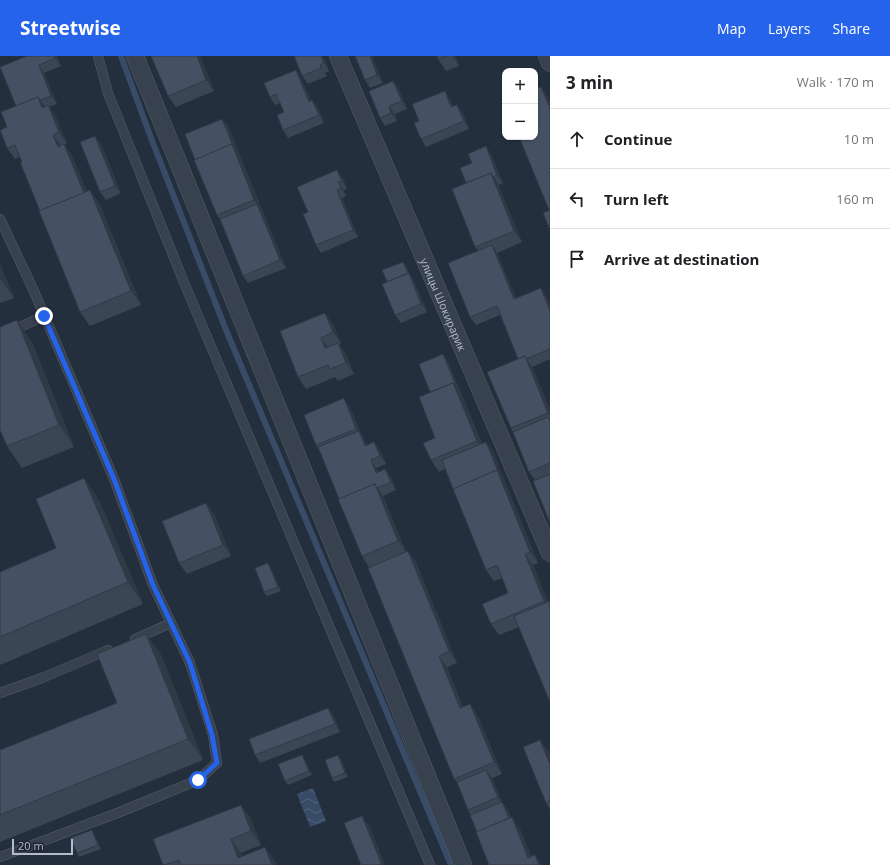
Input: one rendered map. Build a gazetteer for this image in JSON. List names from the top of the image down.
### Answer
{
  "streets": {
    "street": ["улицы Шокирарик"]
  },
  "scale_bar": "20 m",
  "page": {
    "header": "Streetwise",
    "nav": ["Map", "Layers", "Share"],
    "heading": ["3 min", "Walk · 170 m"],
    "map_buttons": ["+", "−"],
    "list": [
      ["Continue", "10 m"],
      ["Turn left", "160 m"],
      "Arrive at destination"
    ],
    "scale": "20 m"
  }
}
